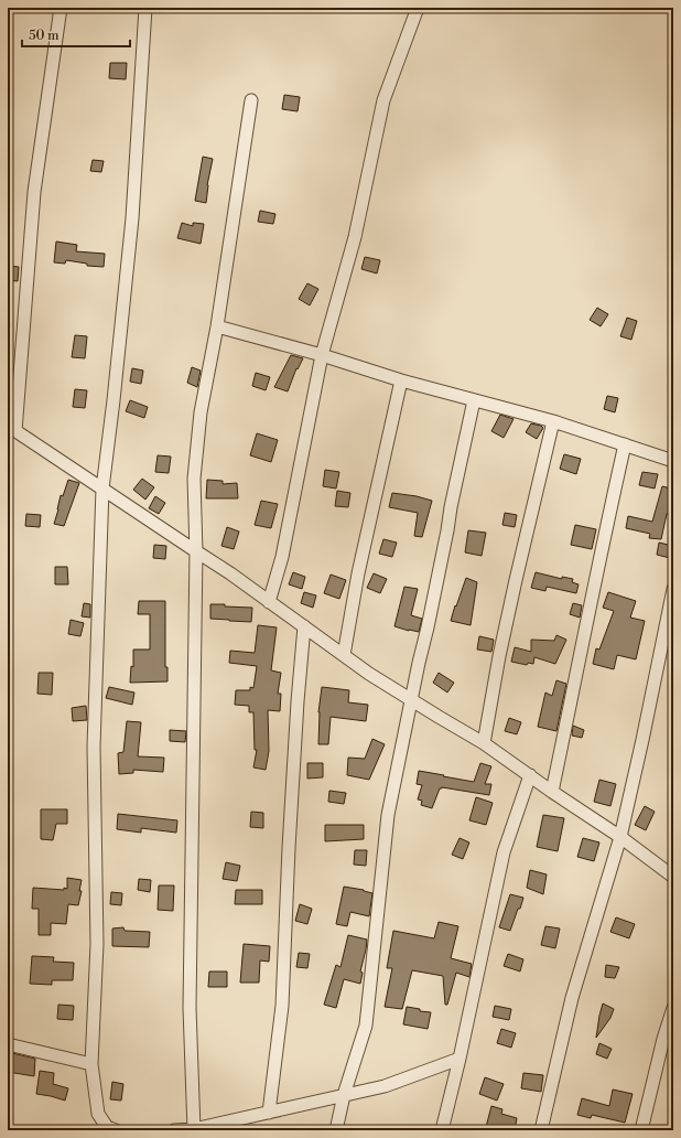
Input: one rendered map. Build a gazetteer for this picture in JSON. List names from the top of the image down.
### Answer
{
  "scale_bar": "50 m"
}
